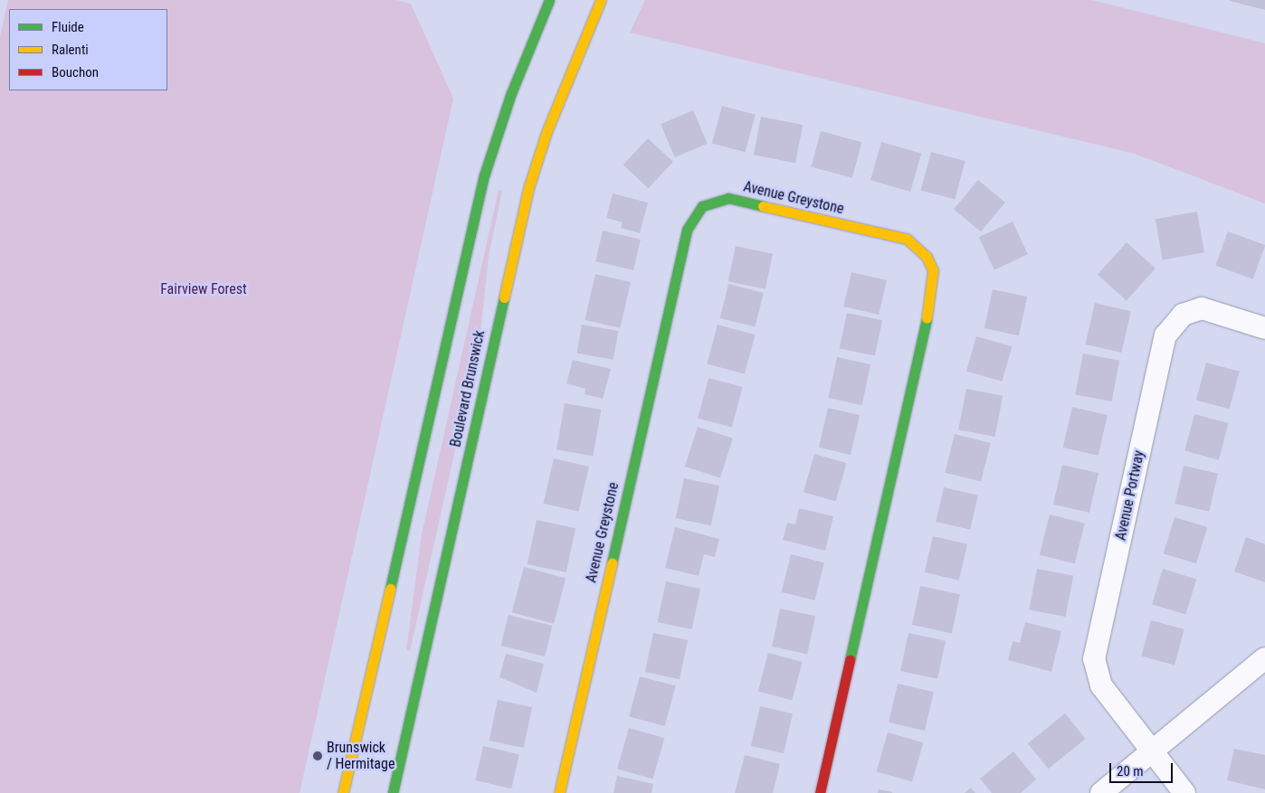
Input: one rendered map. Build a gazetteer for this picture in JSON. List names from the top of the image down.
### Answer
{
  "streets": {
    "street": ["Avenue Greystone", "Boulevard Brunswick", "Avenue Portway"]
  },
  "parks": ["Fairview Forest"],
  "places": ["Brunswick / Hermitage"],
  "legend": ["Fluide", "Ralenti", "Bouchon"],
  "scale_bar": "20 m"
}
